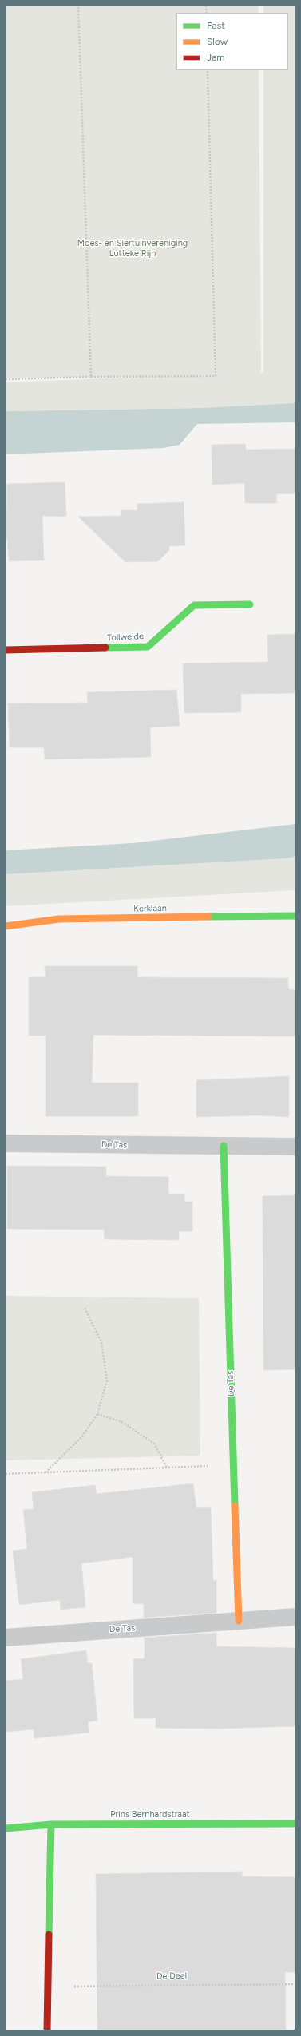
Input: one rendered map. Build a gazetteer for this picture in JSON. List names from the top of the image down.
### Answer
{
  "streets": {
    "street": [
      "Tollweide",
      "Kerklaan",
      "De Tas",
      "Prins Bernhardstraat"
    ],
    "path": ["De Deel"]
  },
  "parks": ["Moes- en Siertuinvereniging Lutteke Rijn"],
  "legend": ["Fast", "Slow", "Jam"]
}
